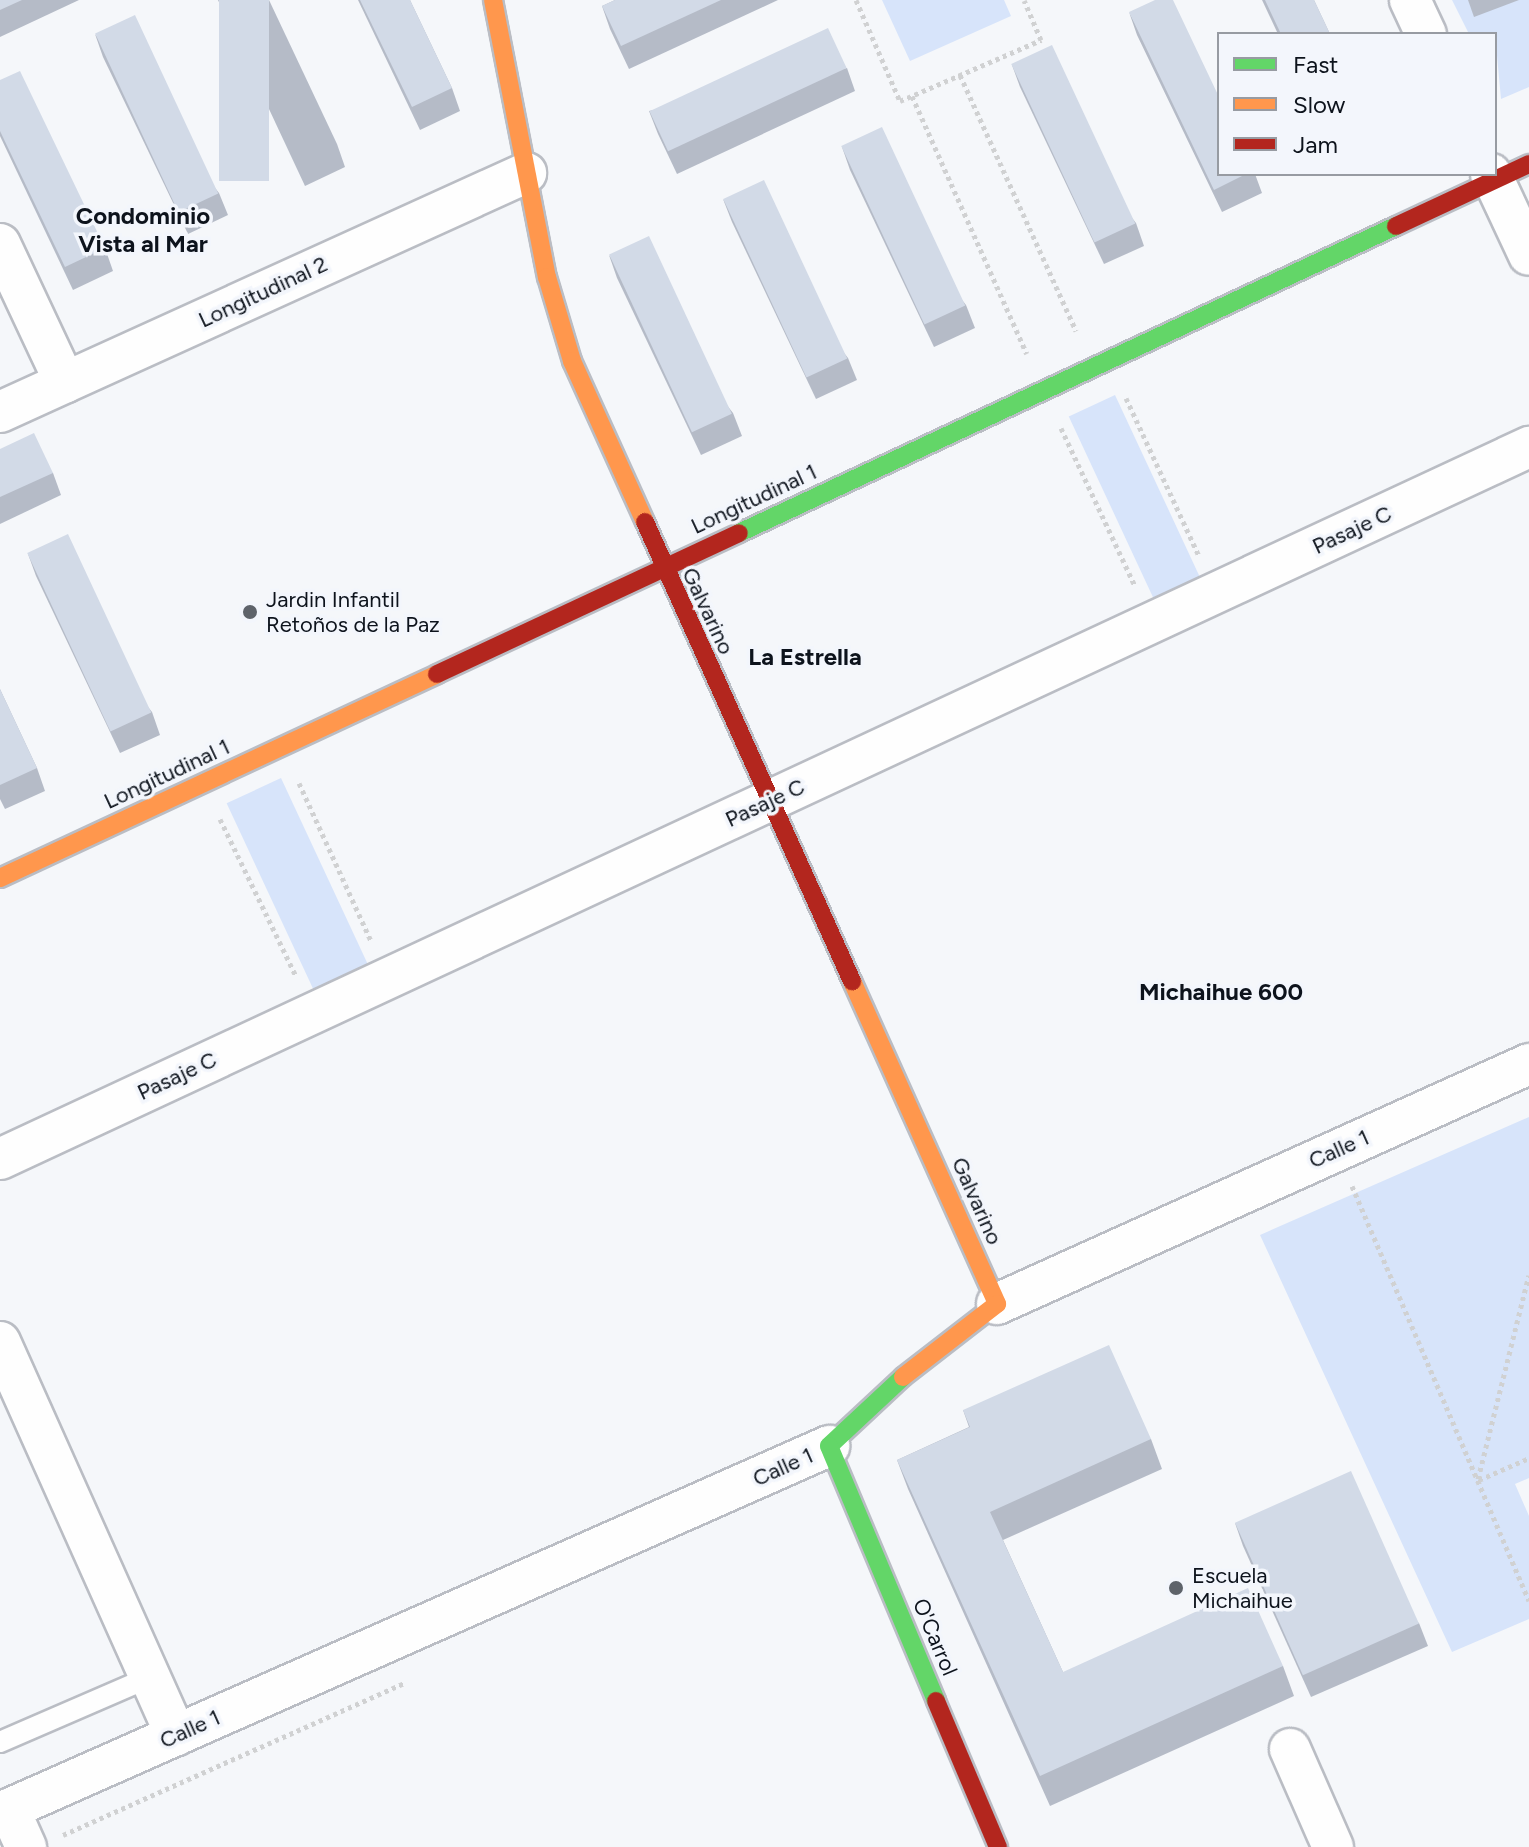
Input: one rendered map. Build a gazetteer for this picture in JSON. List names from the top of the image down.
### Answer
{
  "streets": {
    "street": [
      "Longitudinal 2",
      "Longitudinal 1",
      "Pasaje C",
      "Galvarino",
      "Calle 1",
      "O'Carrol"
    ]
  },
  "crossings": [
    ["Longitudinal 2", "Galvarino"],
    ["Longitudinal 1", "Galvarino"],
    ["Pasaje C", "Galvarino"],
    ["Galvarino", "Calle 1"],
    ["Calle 1", "O'Carrol"]
  ],
  "districts": ["Condominio Vista al Mar", "La Estrella", "Michaihue 600"],
  "places": ["Jardin Infantil Retoños de la Paz", "Escuela Michaihue"],
  "legend": ["Fast", "Slow", "Jam"]
}
